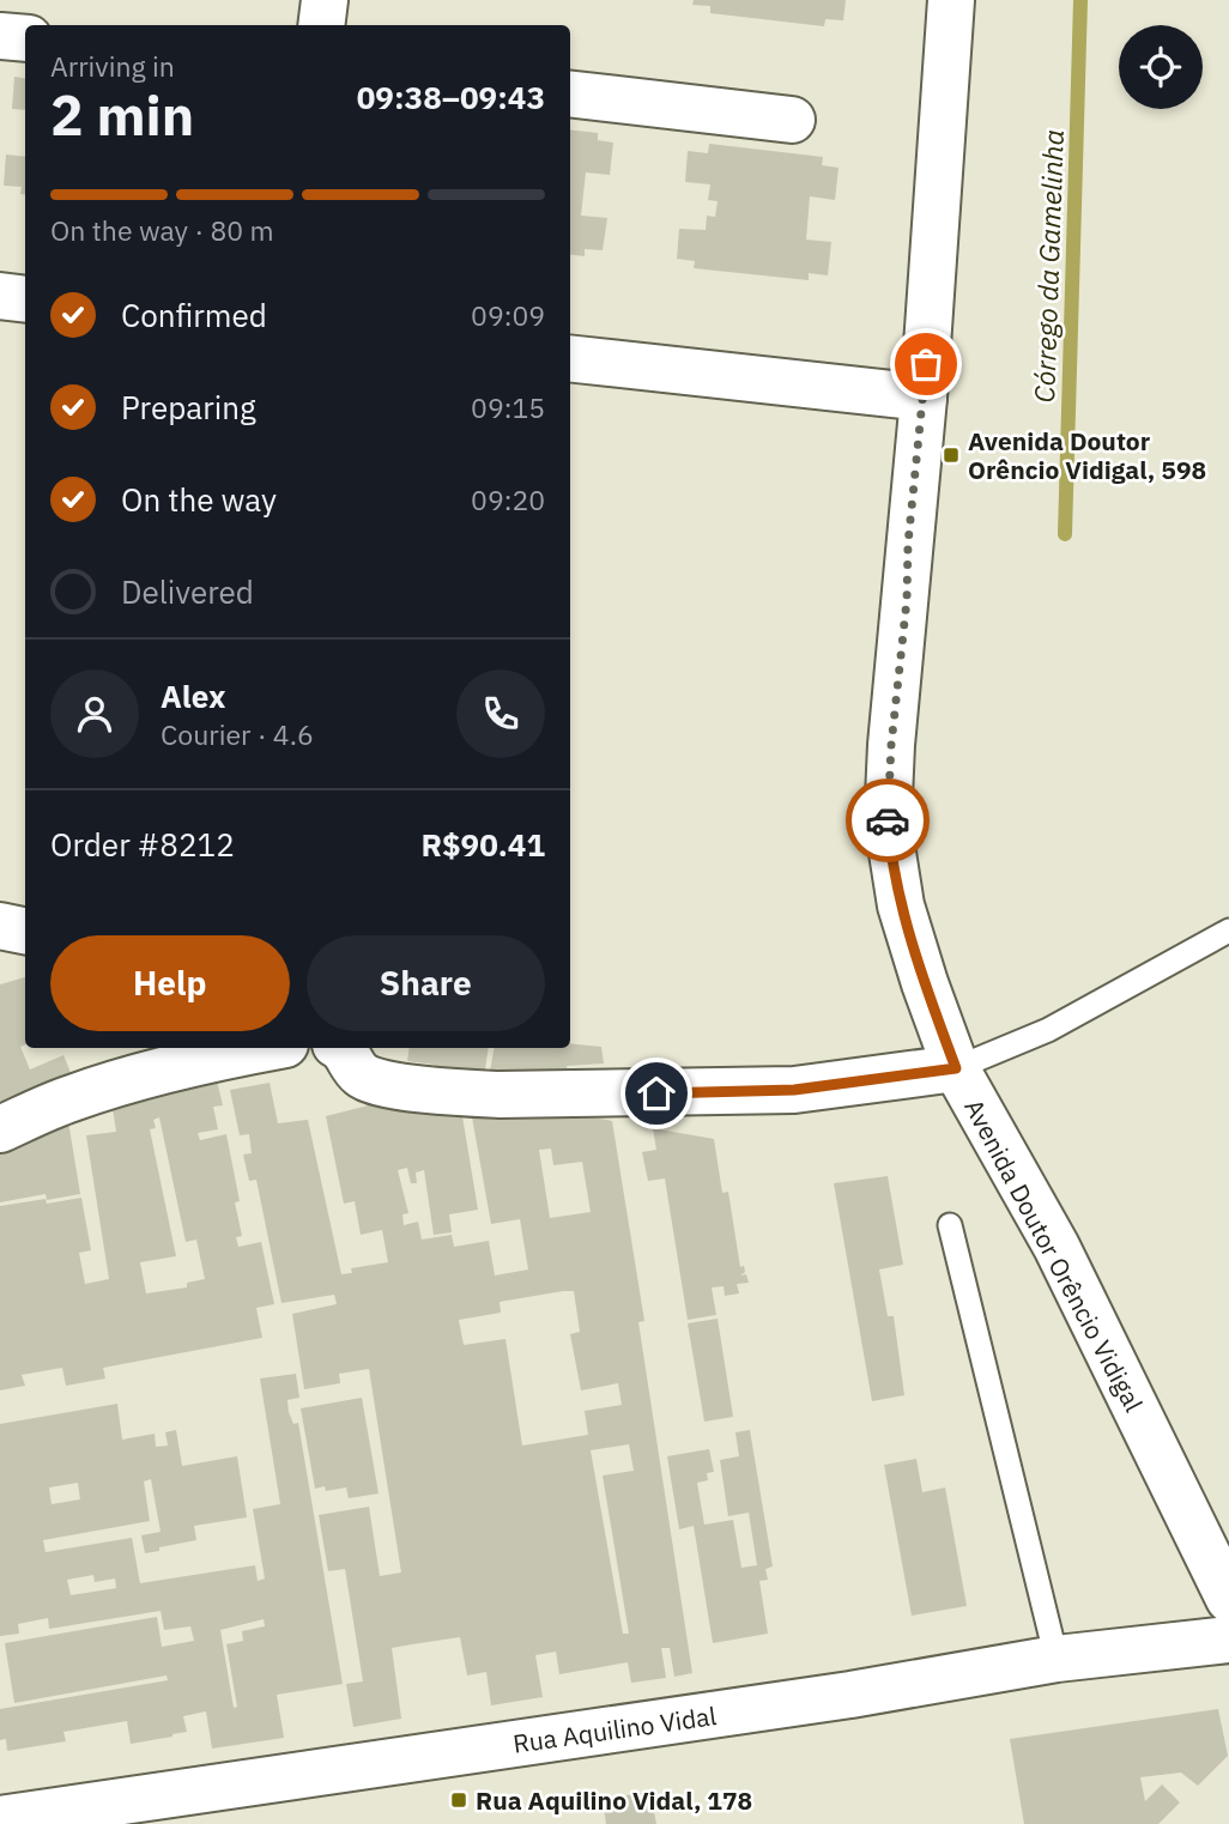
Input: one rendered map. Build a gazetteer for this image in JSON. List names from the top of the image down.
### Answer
{
  "streets": {
    "street": ["Avenida Doutor Orêncio Vidigal", "Rua Aquilino Vidal"]
  },
  "water": ["Córrego da Gamelinha"],
  "places": {
    "transit": ["Avenida Doutor Orêncio Vidigal, 598", "Rua Aquilino Vidal, 178"]
  },
  "page": {
    "heading": ["2 min", "Arriving in", "09:38–09:43"],
    "panel": [
      "Alex",
      "Courier · 4.6",
      "Order #8212",
      "R$90.41"
    ],
    "bar": "On the way · 80 m",
    "list": [
      ["Confirmed", "09:09"],
      ["Preparing", "09:15"],
      ["On the way", "09:20"],
      "Delivered"
    ],
    "buttons": ["Help", "Share"]
  }
}
